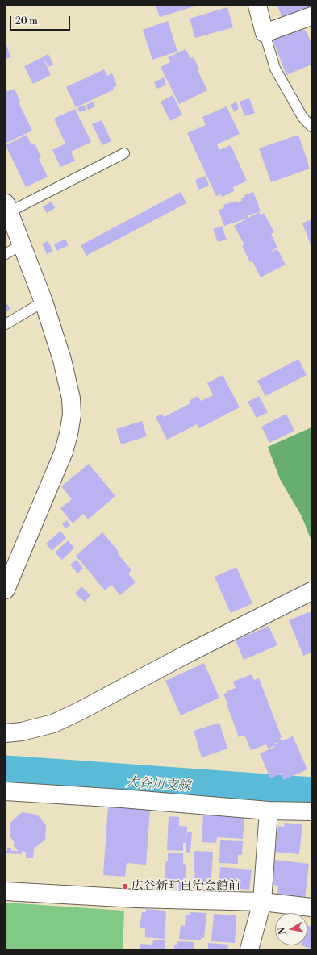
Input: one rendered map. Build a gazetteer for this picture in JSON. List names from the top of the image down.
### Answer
{
  "water": ["大谷川支線"],
  "places": ["広谷新町自治会館前"],
  "scale_bar": "20 m",
  "north": "left"
}
